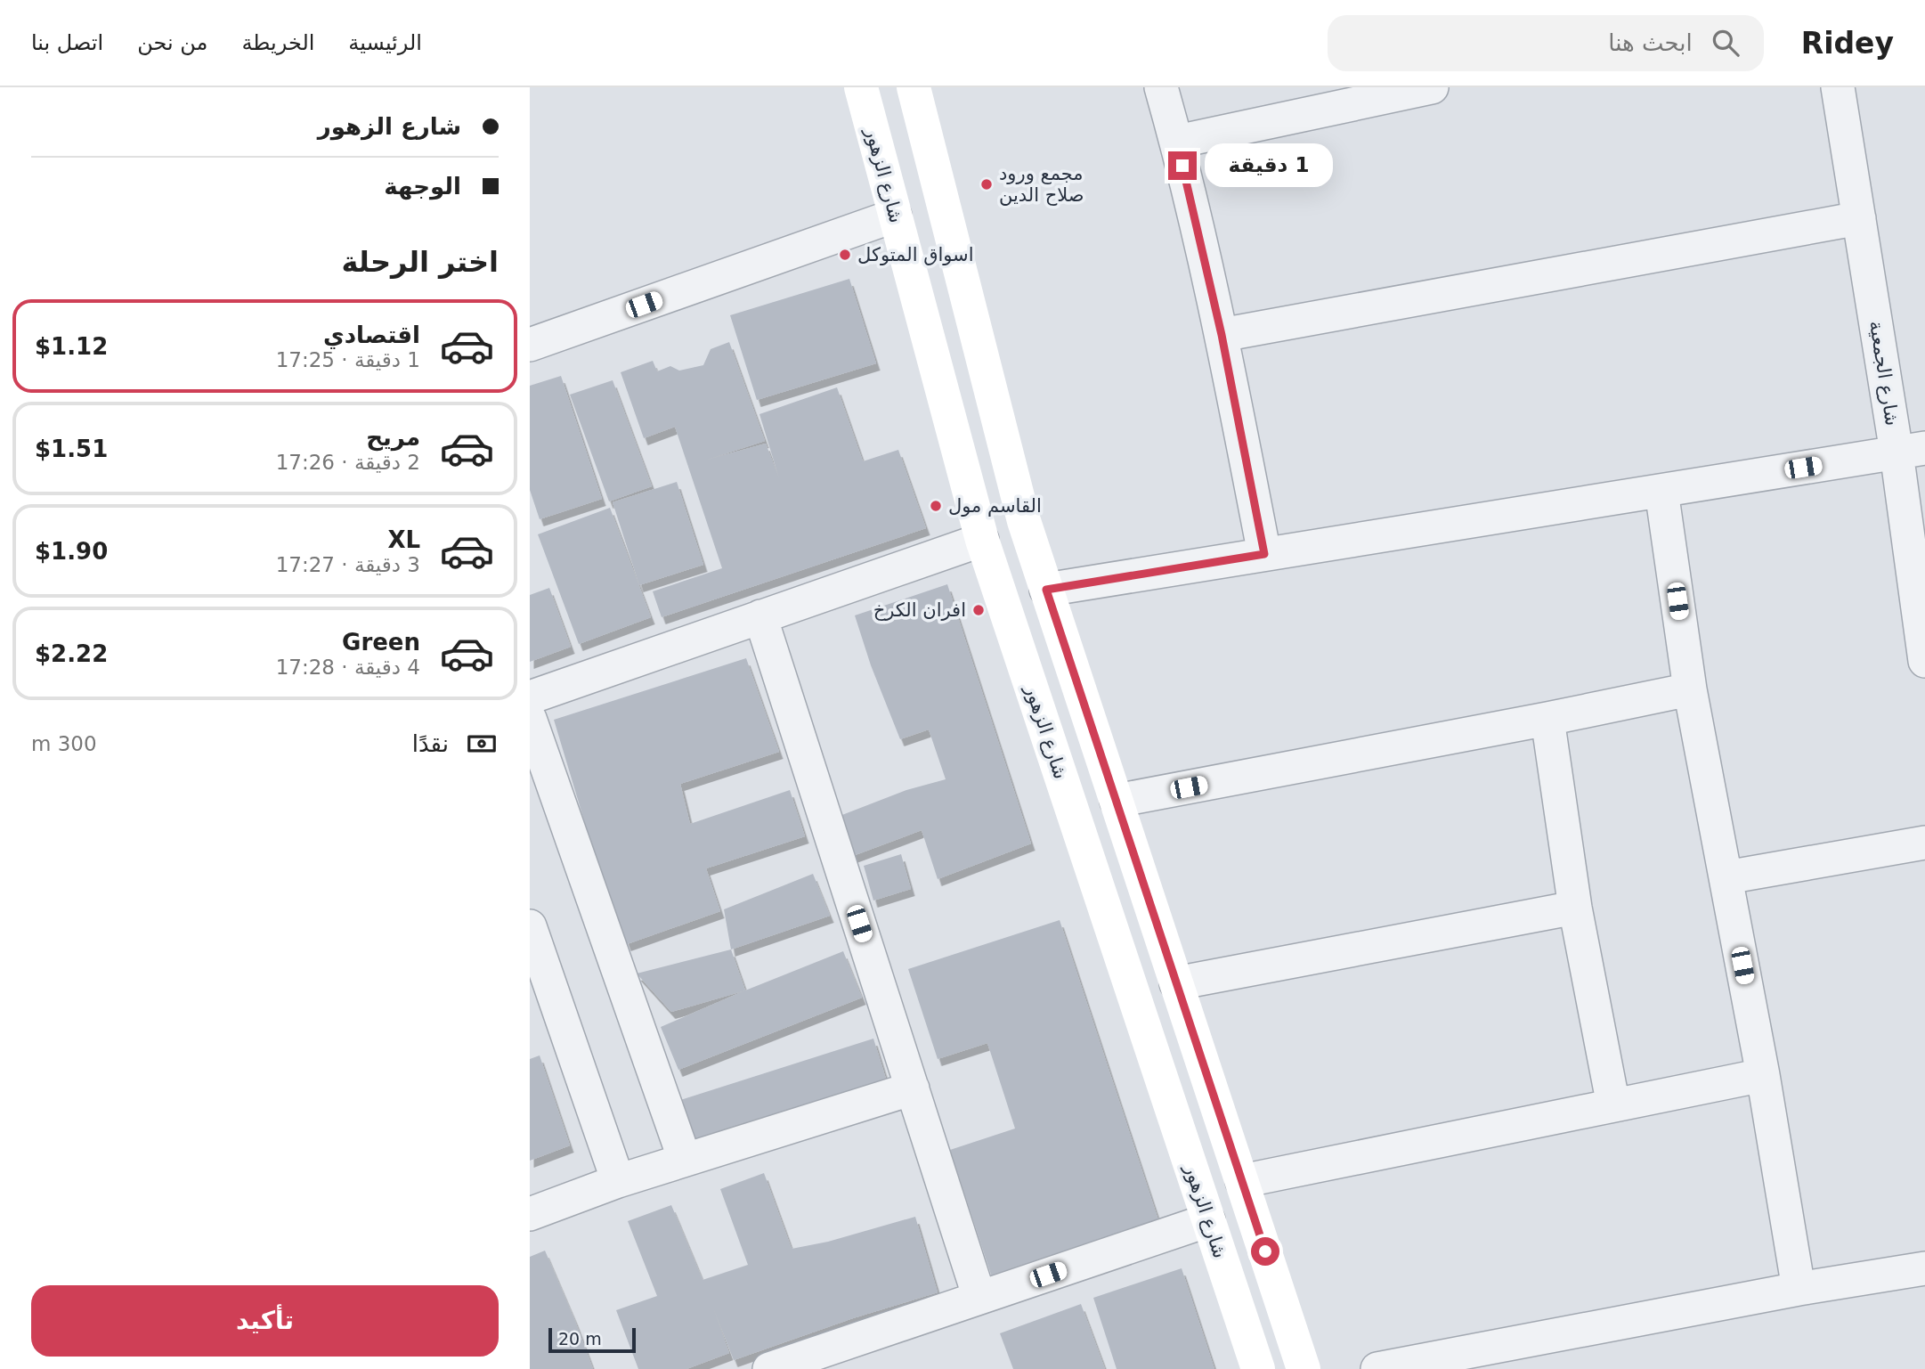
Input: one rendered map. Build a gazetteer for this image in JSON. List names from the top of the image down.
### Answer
{
  "streets": {
    "main road": ["شارع الزهور"],
    "street": ["شارع الجمعية"]
  },
  "places": [
    "مجمع ورود صلاح الدين",
    "اسواق المتوكل",
    "القاسم مول",
    "افران الكرخ"
  ],
  "scale_bar": "20 m",
  "page": {
    "header": "Ridey",
    "search": "ابحث هنا",
    "nav": [
      "الرئيسية",
      "الخريطة",
      "من نحن",
      "اتصل بنا"
    ],
    "banner": ["شارع الزهور", "الوجهة"],
    "bubble": "1 دقيقة",
    "heading": "اختر الرحلة",
    "list": [
      {
        "name": "اقتصادي",
        "note": "1 دقيقة · 17:25",
        "value": "$1.12"
      },
      {
        "name": "مريح",
        "note": "2 دقيقة · 17:26",
        "value": "$1.51"
      },
      {
        "name": "XL",
        "note": "3 دقيقة · 17:27",
        "value": "$1.90"
      },
      {
        "name": "Green",
        "note": "4 دقيقة · 17:28",
        "value": "$2.22"
      }
    ],
    "pay": ["نقدًا", "300 m"],
    "buttons": "تأكيد",
    "scale": "20 m"
  }
}
